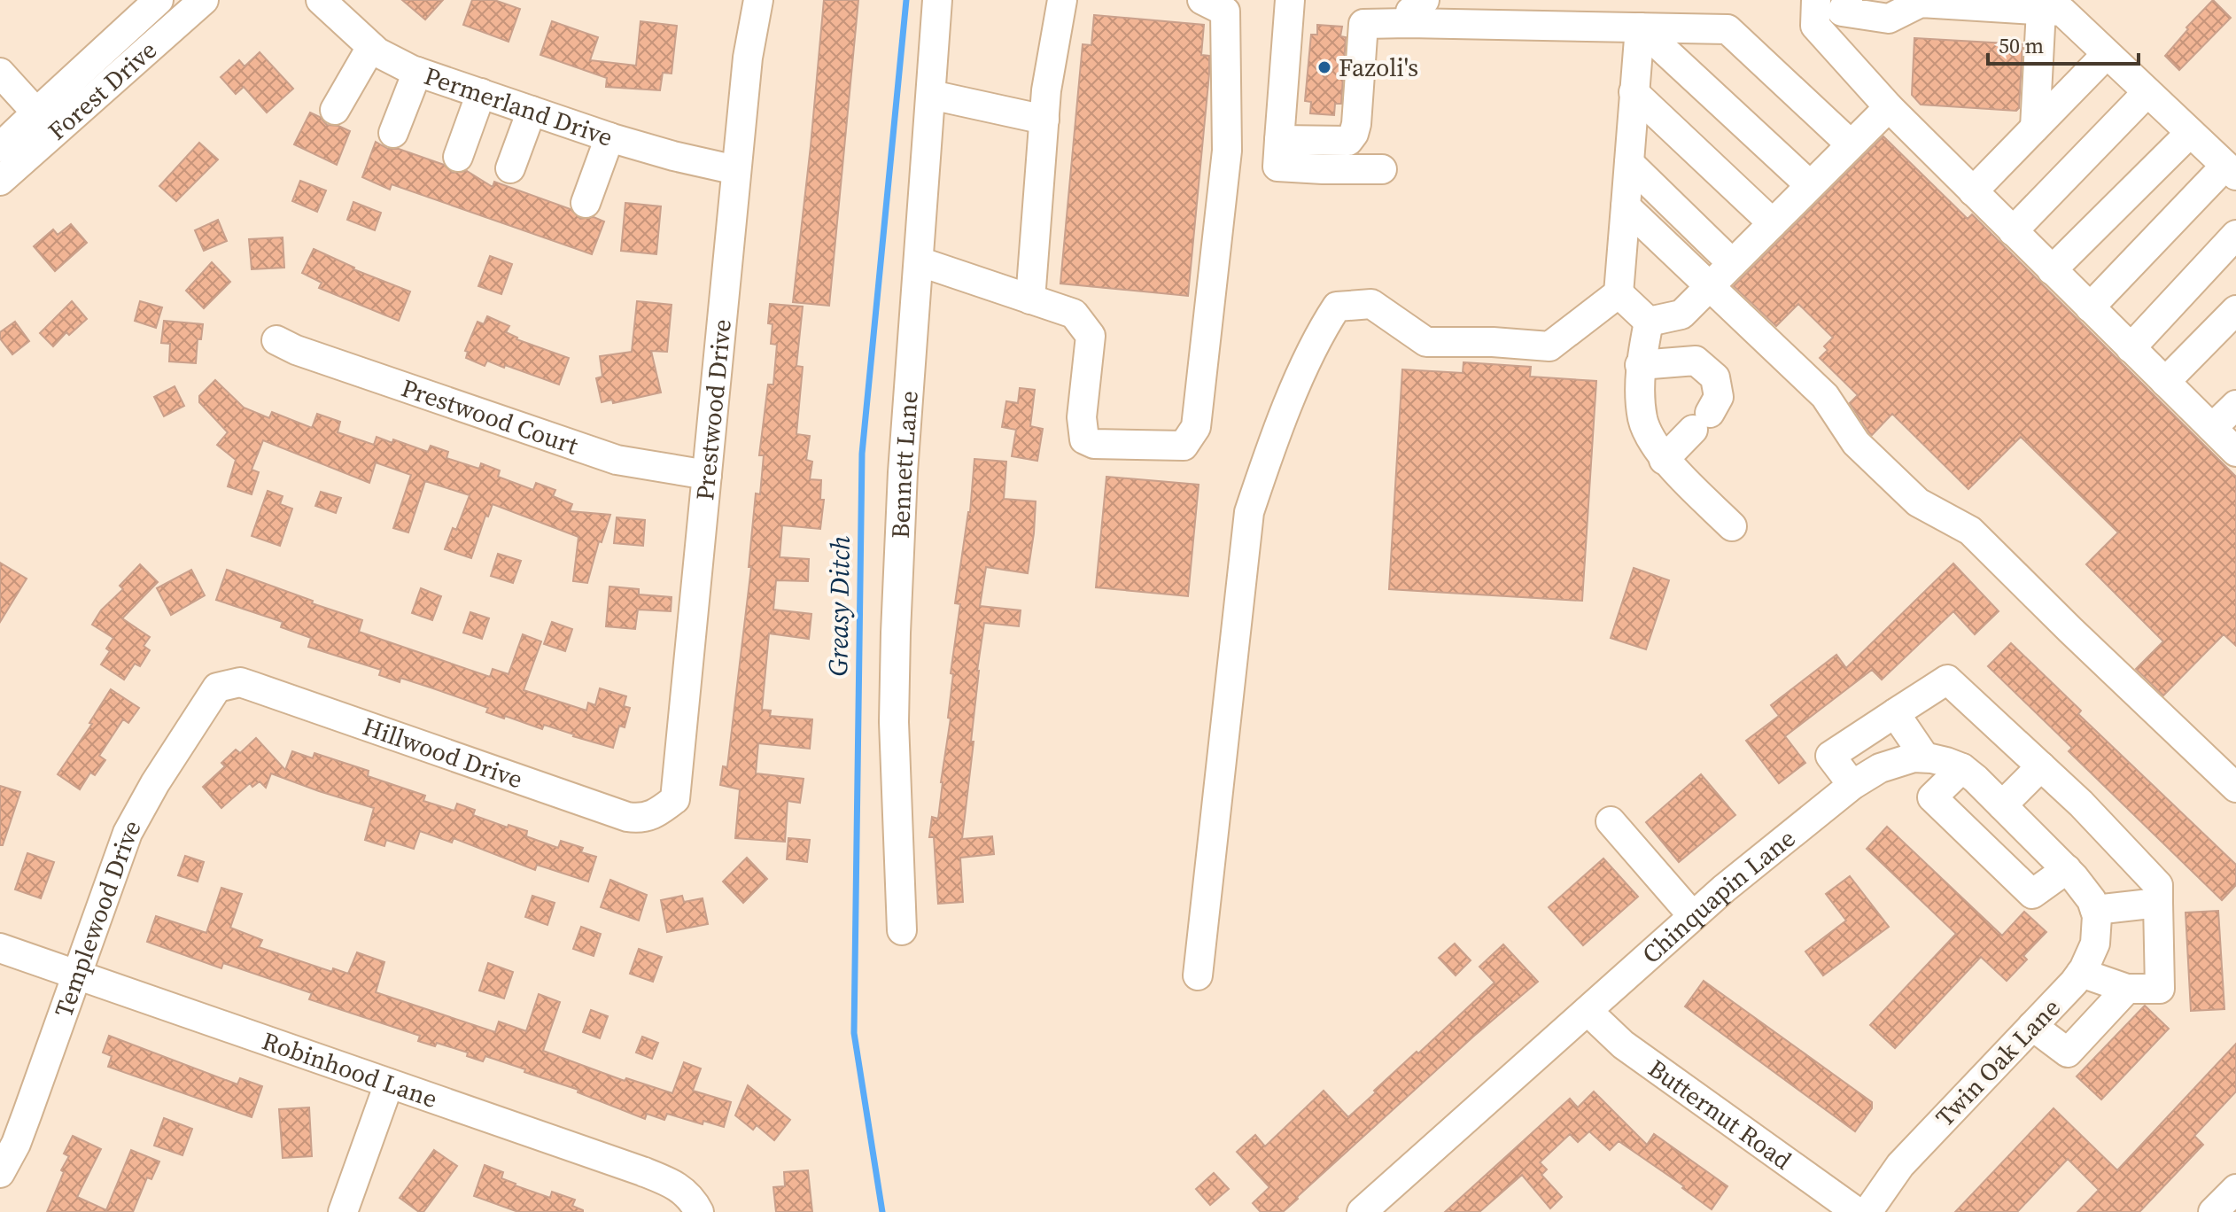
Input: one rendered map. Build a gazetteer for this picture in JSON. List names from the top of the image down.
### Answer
{
  "streets": {
    "street": [
      "Forest Drive",
      "Permerland Drive",
      "Prestwood Drive",
      "Prestwood Court",
      "Bennett Lane",
      "Hillwood Drive",
      "Chinquapin Lane",
      "Templewood Drive",
      "Twin Oak Lane",
      "Robinhood Lane",
      "Butternut Road"
    ]
  },
  "crossings": [
    ["Permerland Drive", "Prestwood Drive"],
    ["Prestwood Drive", "Prestwood Court"],
    ["Prestwood Drive", "Hillwood Drive"],
    ["Hillwood Drive", "Templewood Drive"],
    ["Chinquapin Lane", "Twin Oak Lane"],
    ["Chinquapin Lane", "Butternut Road"],
    ["Templewood Drive", "Robinhood Lane"]
  ],
  "water": ["Greasy Ditch"],
  "places": ["Fazoli's"],
  "scale_bar": "50 m"
}
